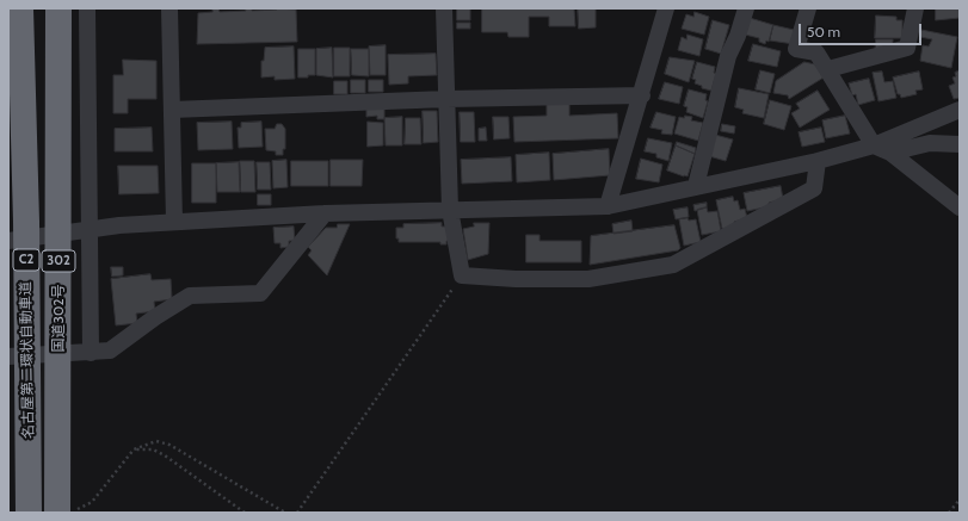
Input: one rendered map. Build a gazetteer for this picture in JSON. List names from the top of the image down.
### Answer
{
  "streets": {
    "highway": [
      "C2",
      "302",
      "国道302号",
      "名古屋第二環状自動車道"
    ]
  },
  "scale_bar": "50 m"
}
